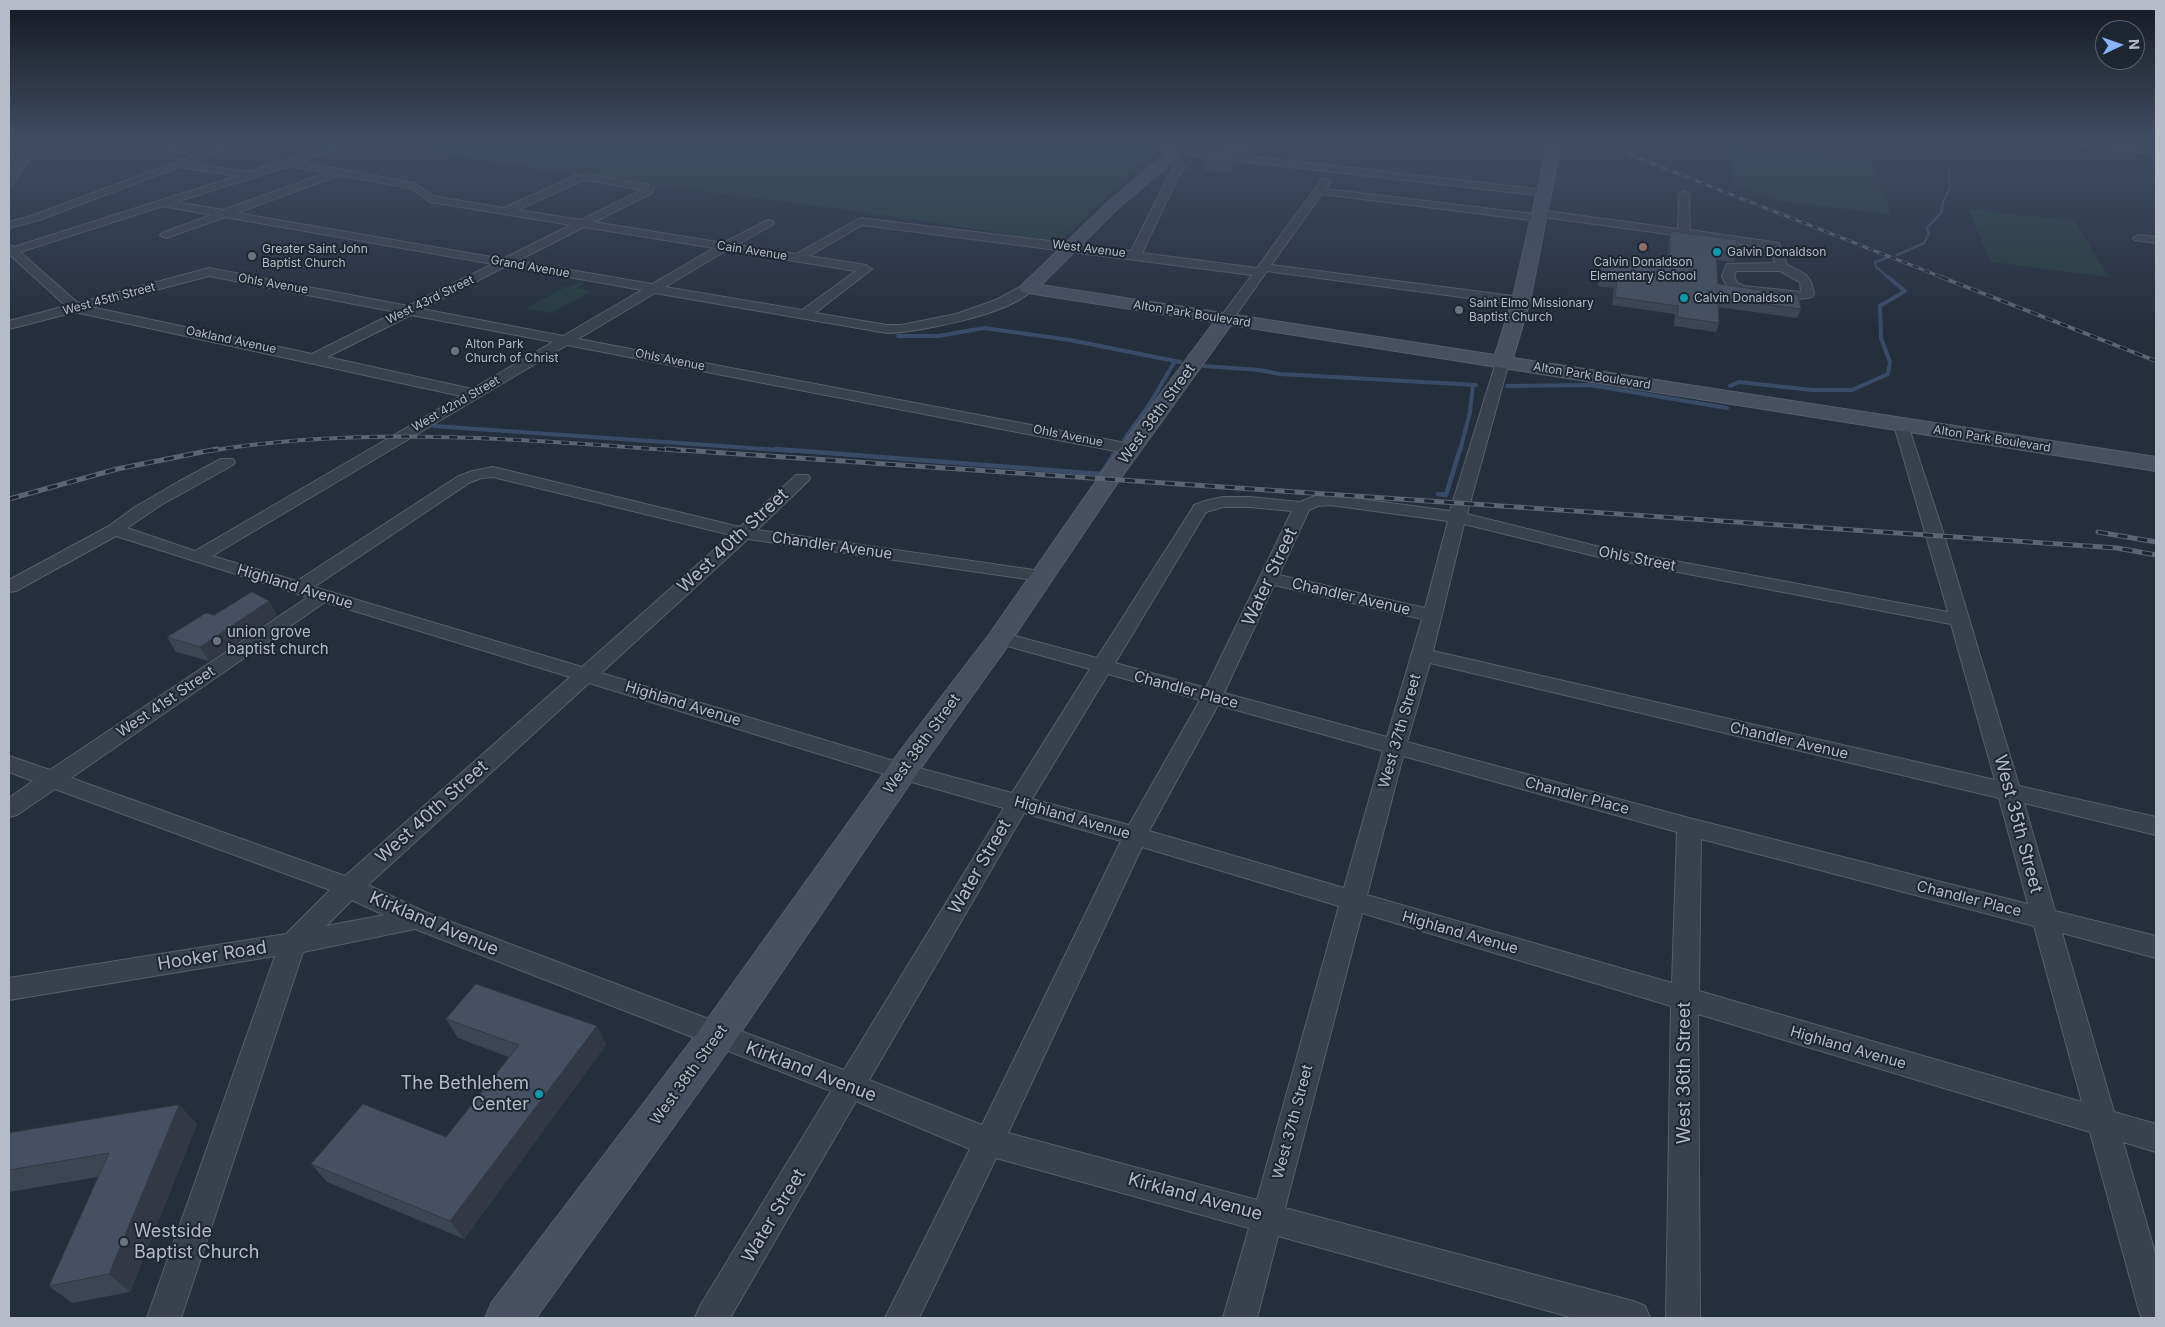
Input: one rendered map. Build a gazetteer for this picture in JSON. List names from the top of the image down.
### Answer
{
  "streets": {
    "main road": ["Alton Park Boulevard", "West 38th Street", "West 37th Street"],
    "street": [
      "West Avenue",
      "Cain Avenue",
      "Grand Avenue",
      "Ohls Avenue",
      "West 45th Street",
      "West 43rd Street",
      "Oakland Avenue",
      "West 42nd Street",
      "West 40th Street",
      "Chandler Avenue",
      "Ohls Street",
      "Water Street",
      "Highland Avenue",
      "Chandler Place",
      "West 41st Street",
      "West 35th Street",
      "Kirkland Avenue",
      "Hooker Road",
      "West 36th Street"
    ]
  },
  "crossings": [
    ["West Avenue", "Cain Avenue"],
    ["West Avenue", "West 38th Street"],
    ["West Avenue", "West 37th Street"],
    ["Cain Avenue", "Grand Avenue"],
    ["Cain Avenue", "West 43rd Street"],
    ["Cain Avenue", "West 42nd Street"],
    ["Grand Avenue", "West 43rd Street"],
    ["Grand Avenue", "Alton Park Boulevard"],
    ["Grand Avenue", "West 42nd Street"],
    ["Ohls Avenue", "West 45th Street"],
    ["Ohls Avenue", "West 43rd Street"],
    ["Ohls Avenue", "West 42nd Street"],
    ["Ohls Avenue", "West 38th Street"],
    ["West 45th Street", "Oakland Avenue"],
    ["West 43rd Street", "Oakland Avenue"],
    ["Alton Park Boulevard", "West 38th Street"],
    ["Alton Park Boulevard", "West 37th Street"],
    ["Alton Park Boulevard", "West 35th Street"],
    ["Oakland Avenue", "West 42nd Street"],
    ["West 42nd Street", "Highland Avenue"],
    ["West 38th Street", "Chandler Avenue"],
    ["West 38th Street", "Highland Avenue"],
    ["West 38th Street", "Chandler Place"],
    ["West 38th Street", "Kirkland Avenue"],
    ["West 40th Street", "Chandler Avenue"],
    ["West 40th Street", "Highland Avenue"],
    ["West 40th Street", "Kirkland Avenue"],
    ["West 40th Street", "Hooker Road"],
    ["Chandler Avenue", "Water Street"],
    ["Chandler Avenue", "Highland Avenue"],
    ["Chandler Avenue", "West 37th Street"],
    ["Chandler Avenue", "West 35th Street"],
    ["Ohls Street", "Water Street"],
    ["Ohls Street", "West 37th Street"],
    ["Ohls Street", "West 35th Street"],
    ["Water Street", "Highland Avenue"],
    ["Water Street", "Chandler Place"],
    ["Water Street", "Kirkland Avenue"],
    ["Highland Avenue", "West 41st Street"],
    ["Highland Avenue", "West 37th Street"],
    ["Highland Avenue", "West 35th Street"],
    ["Highland Avenue", "West 36th Street"],
    ["Chandler Place", "West 37th Street"],
    ["Chandler Place", "West 35th Street"],
    ["Chandler Place", "West 36th Street"],
    ["West 41st Street", "Kirkland Avenue"],
    ["West 37th Street", "Kirkland Avenue"],
    ["Kirkland Avenue", "Hooker Road"]
  ],
  "places": [
    "Calvin Donaldson Elementary School",
    "Galvin Donaldson",
    "Greater Saint John Baptist Church",
    "Calvin Donaldson",
    "Saint Elmo Missionary Baptist Church",
    "Alton Park Church of Christ",
    "union grove baptist church",
    "The Bethlehem Center",
    "Westside Baptist Church"
  ],
  "north": "right"
}
